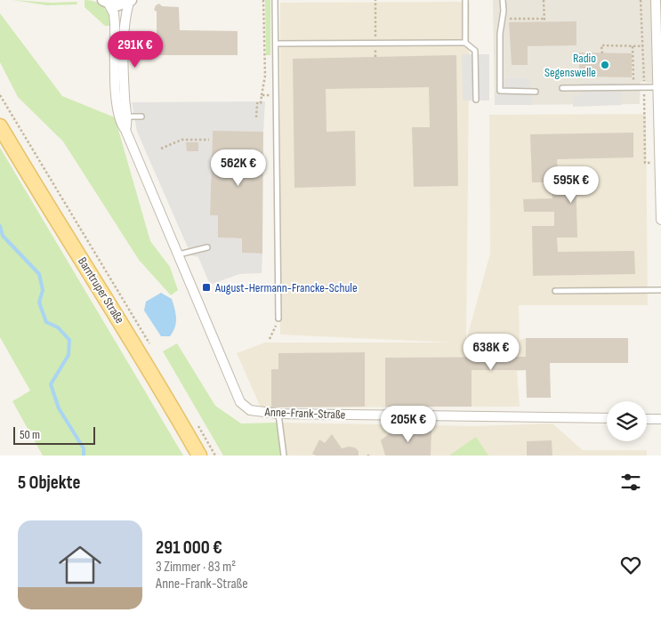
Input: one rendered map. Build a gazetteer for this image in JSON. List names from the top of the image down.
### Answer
{
  "streets": {
    "main road": ["Barntruper Straße"],
    "street": ["Anne-Frank-Straße"]
  },
  "places": {
    "other": ["Radio Segenswelle"],
    "transit": ["August-Hermann-Francke-Schule"]
  },
  "scale_bar": "50 m",
  "page": {
    "price": [
      "291K €",
      "562K €",
      "595K €",
      "638K €",
      "205K €"
    ],
    "scale": "50 m",
    "heading": "5 Objekte",
    "list": [
      {
        "name": "291 000 €",
        "note": "3 Zimmer · 83 m² · Anne-Frank-Straße"
      }
    ]
  }
}
